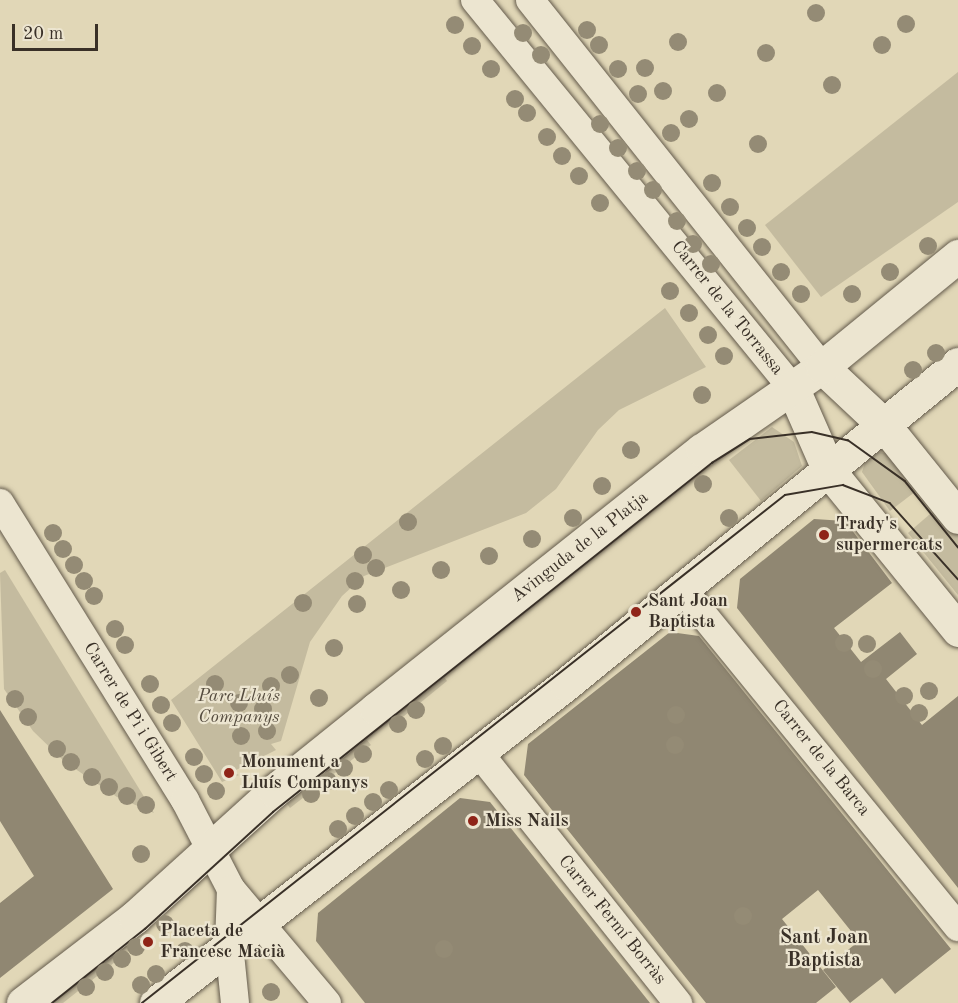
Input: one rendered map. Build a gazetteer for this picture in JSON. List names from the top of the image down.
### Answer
{
  "streets": {
    "street": [
      "Carrer de la Torrassa",
      "Avinguda de la Platja",
      "Carrer de Pi i Gibert",
      "Carrer de la Barca",
      "Carrer Fermí Borràs"
    ]
  },
  "crossings": [
    ["Carrer de la Torrassa", "Avinguda de la Platja"],
    ["Avinguda de la Platja", "Carrer de Pi i Gibert"]
  ],
  "districts": ["Sant Joan Baptista"],
  "parks": ["Parc Lluís Companys"],
  "places": [
    "Trady's supermercats",
    "Sant Joan Baptista",
    "Monument a Lluís Companys",
    "Miss Nails",
    "Placeta de Francesc Macià"
  ],
  "scale_bar": "20 m"
}
